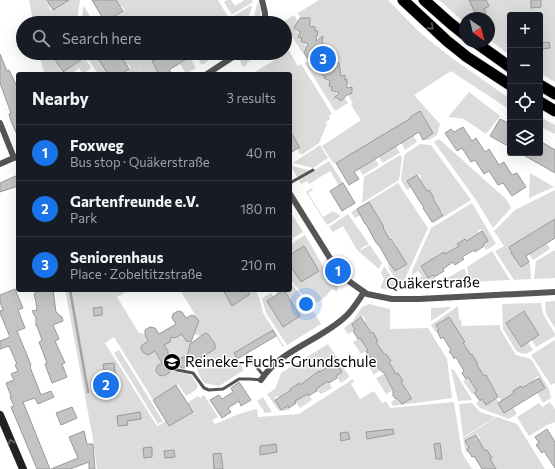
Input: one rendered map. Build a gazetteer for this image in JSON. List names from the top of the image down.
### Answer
{
  "streets": {
    "street": ["Quäkerstraße"]
  },
  "places": {
    "school or university": ["Reineke-Fuchs-Grundschule"]
  },
  "north": "bottom right",
  "page": {
    "map_buttons": ["+", "−"],
    "search": "Search here",
    "pins": ["3", "1", "2"],
    "heading": ["Nearby", "3 results"],
    "list": [
      {
        "mark": "1",
        "name": "Foxweg",
        "note": "Bus stop · Quäkerstraße",
        "value": "40 m"
      },
      {
        "mark": "2",
        "name": "Gartenfreunde e.V.",
        "note": "Park",
        "value": "180 m"
      },
      {
        "mark": "3",
        "name": "Seniorenhaus",
        "note": "Place · Zobeltitzstraße",
        "value": "210 m"
      }
    ]
  }
}
